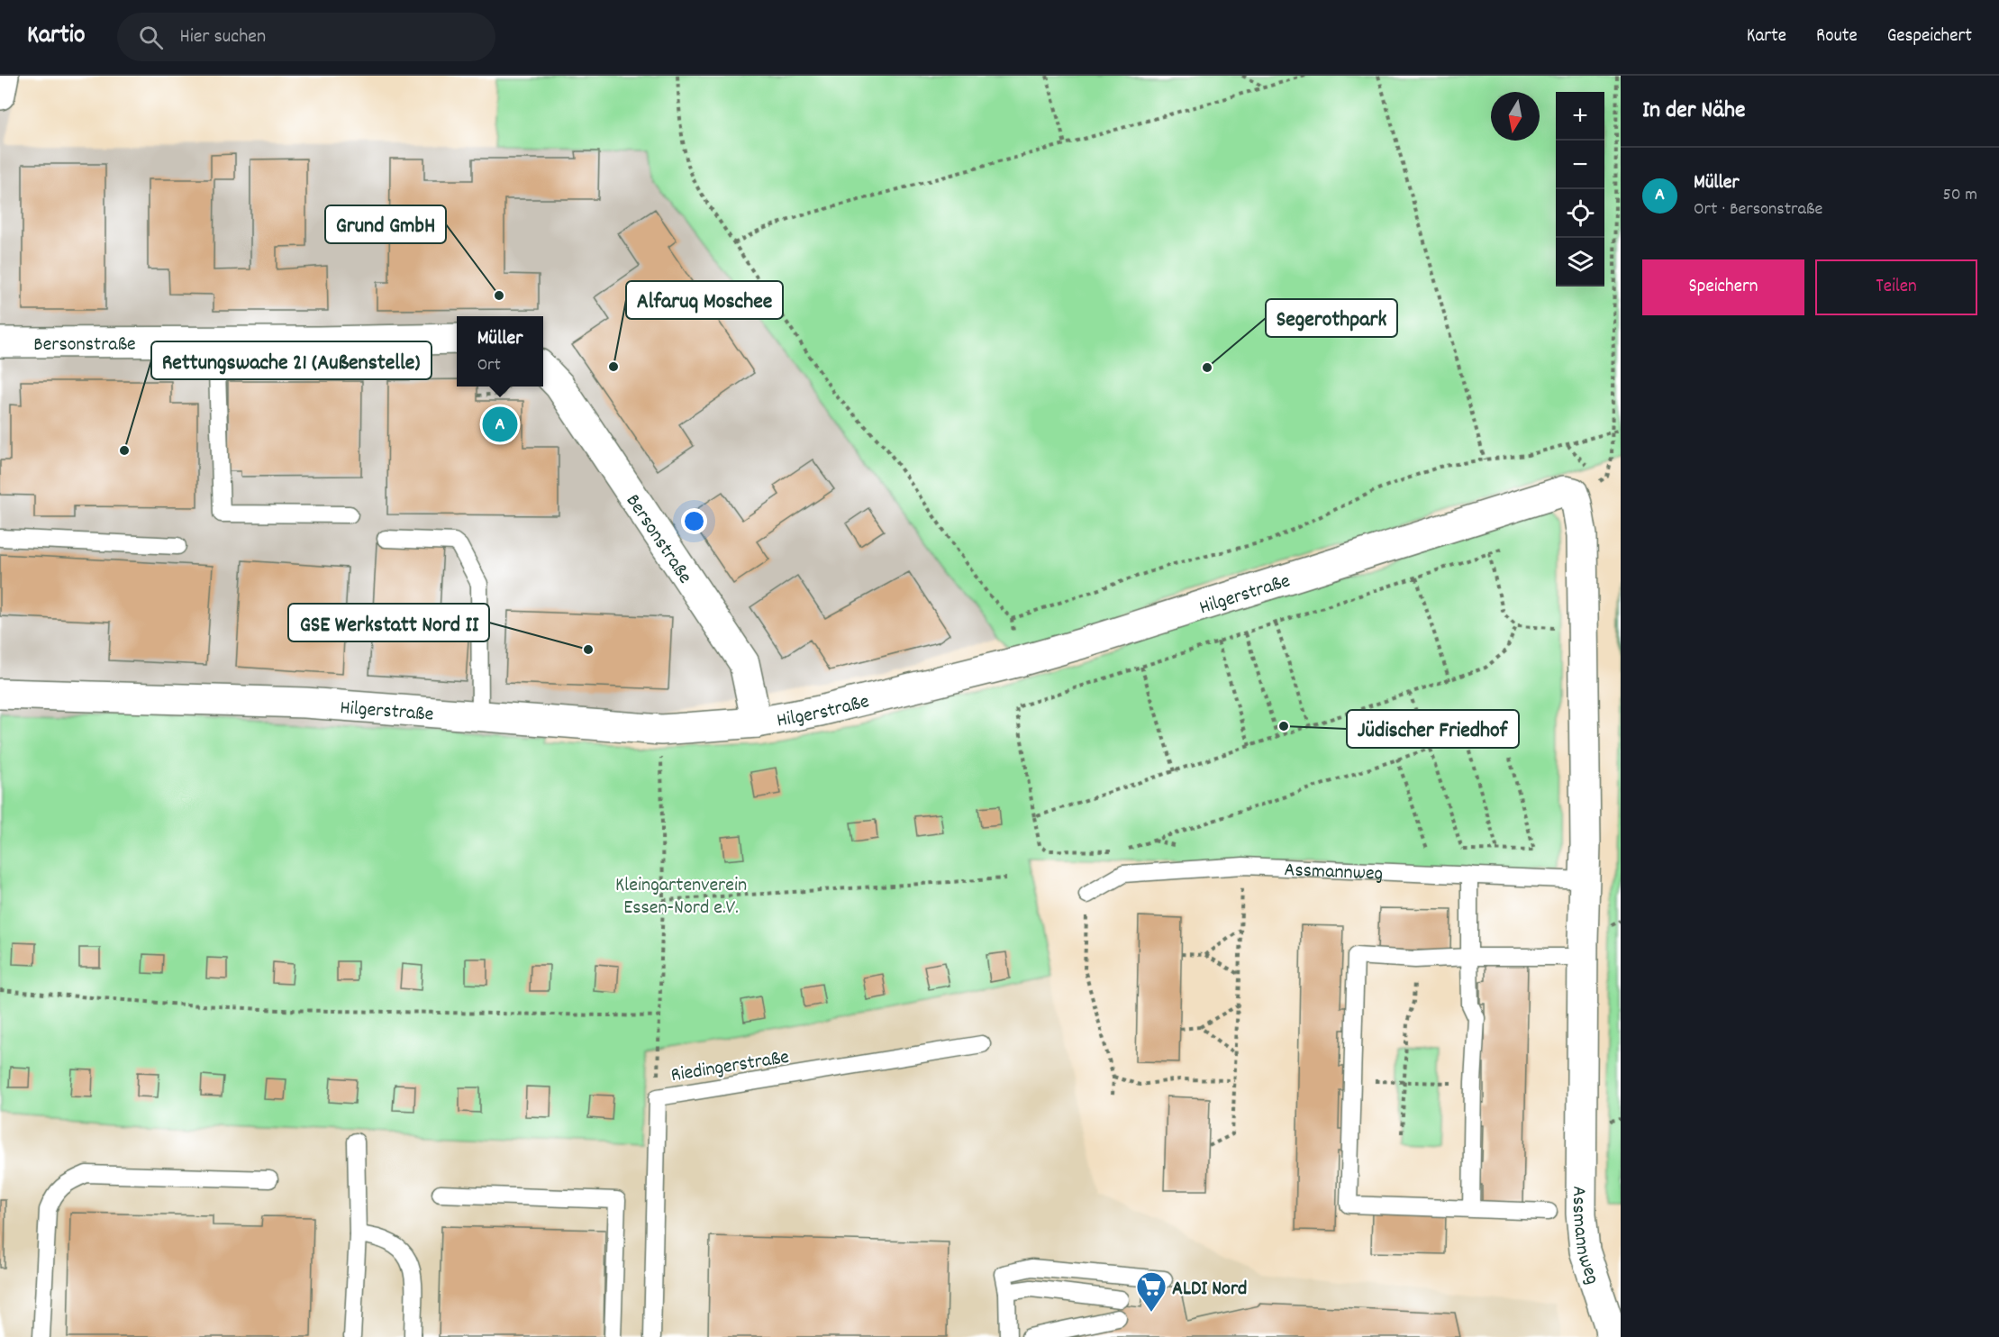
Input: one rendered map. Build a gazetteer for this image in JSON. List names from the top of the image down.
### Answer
{
  "streets": {
    "street": ["Bersonstraße", "Hilgerstraße", "Assmannweg"],
    "lane": ["Riedingerstraße"]
  },
  "crossings": [
    ["Bersonstraße", "Hilgerstraße"],
    ["Hilgerstraße", "Assmannweg"]
  ],
  "parks": ["Kleingartenverein Essen-Nord e.V."],
  "places": {
    "other": [
      "Grund GmbH",
      "Alfaruq Moschee",
      "Segerothpark",
      "Rettungswache 21 (Außenstelle)",
      "GSE Werkstatt Nord II",
      "Jüdischer Friedhof"
    ],
    "supermarket": ["ALDI Nord"]
  },
  "north": "bottom",
  "page": {
    "header": "Kartio",
    "search": "Hier suchen",
    "nav": ["Karte", "Route", "Gespeichert"],
    "heading": "In der Nähe",
    "map_buttons": ["+", "−"],
    "list": [
      {
        "mark": "A",
        "name": "Müller",
        "note": "Ort · Bersonstraße",
        "value": "50 m"
      }
    ],
    "buttons": ["Speichern", "Teilen"],
    "popup": ["Müller", "Ort"],
    "pins": "A"
  }
}
